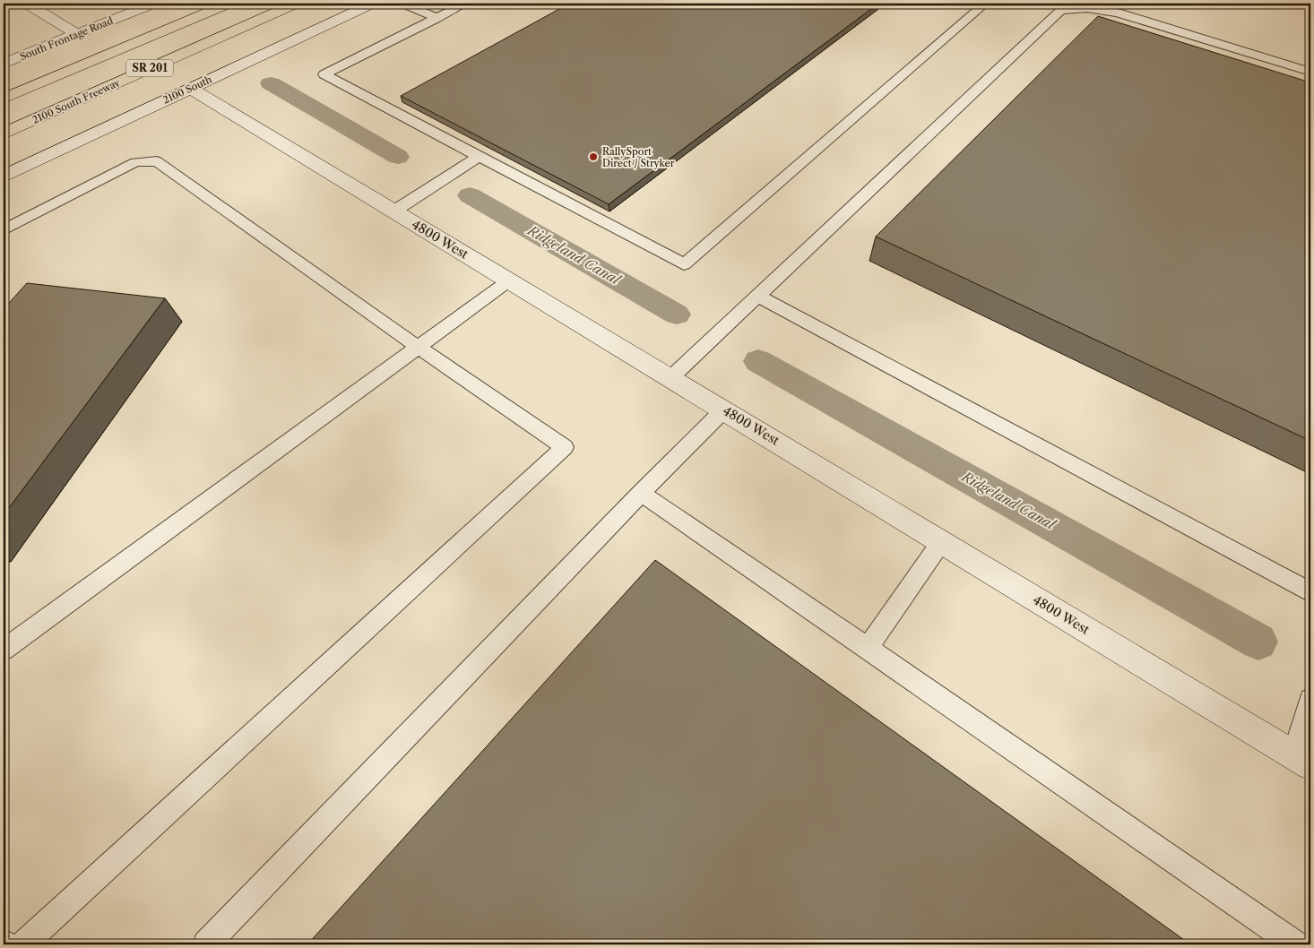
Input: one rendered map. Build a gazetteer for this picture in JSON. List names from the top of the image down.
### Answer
{
  "streets": {
    "highway": ["SR 201", "2100 South Freeway"],
    "street": ["South Frontage Road", "2100 South", "4800 West"]
  },
  "crossings": [
    ["2100 South", "4800 West"]
  ],
  "water": ["Ridgeland Canal"],
  "places": ["RallySport Direct / Stryker"]
}
